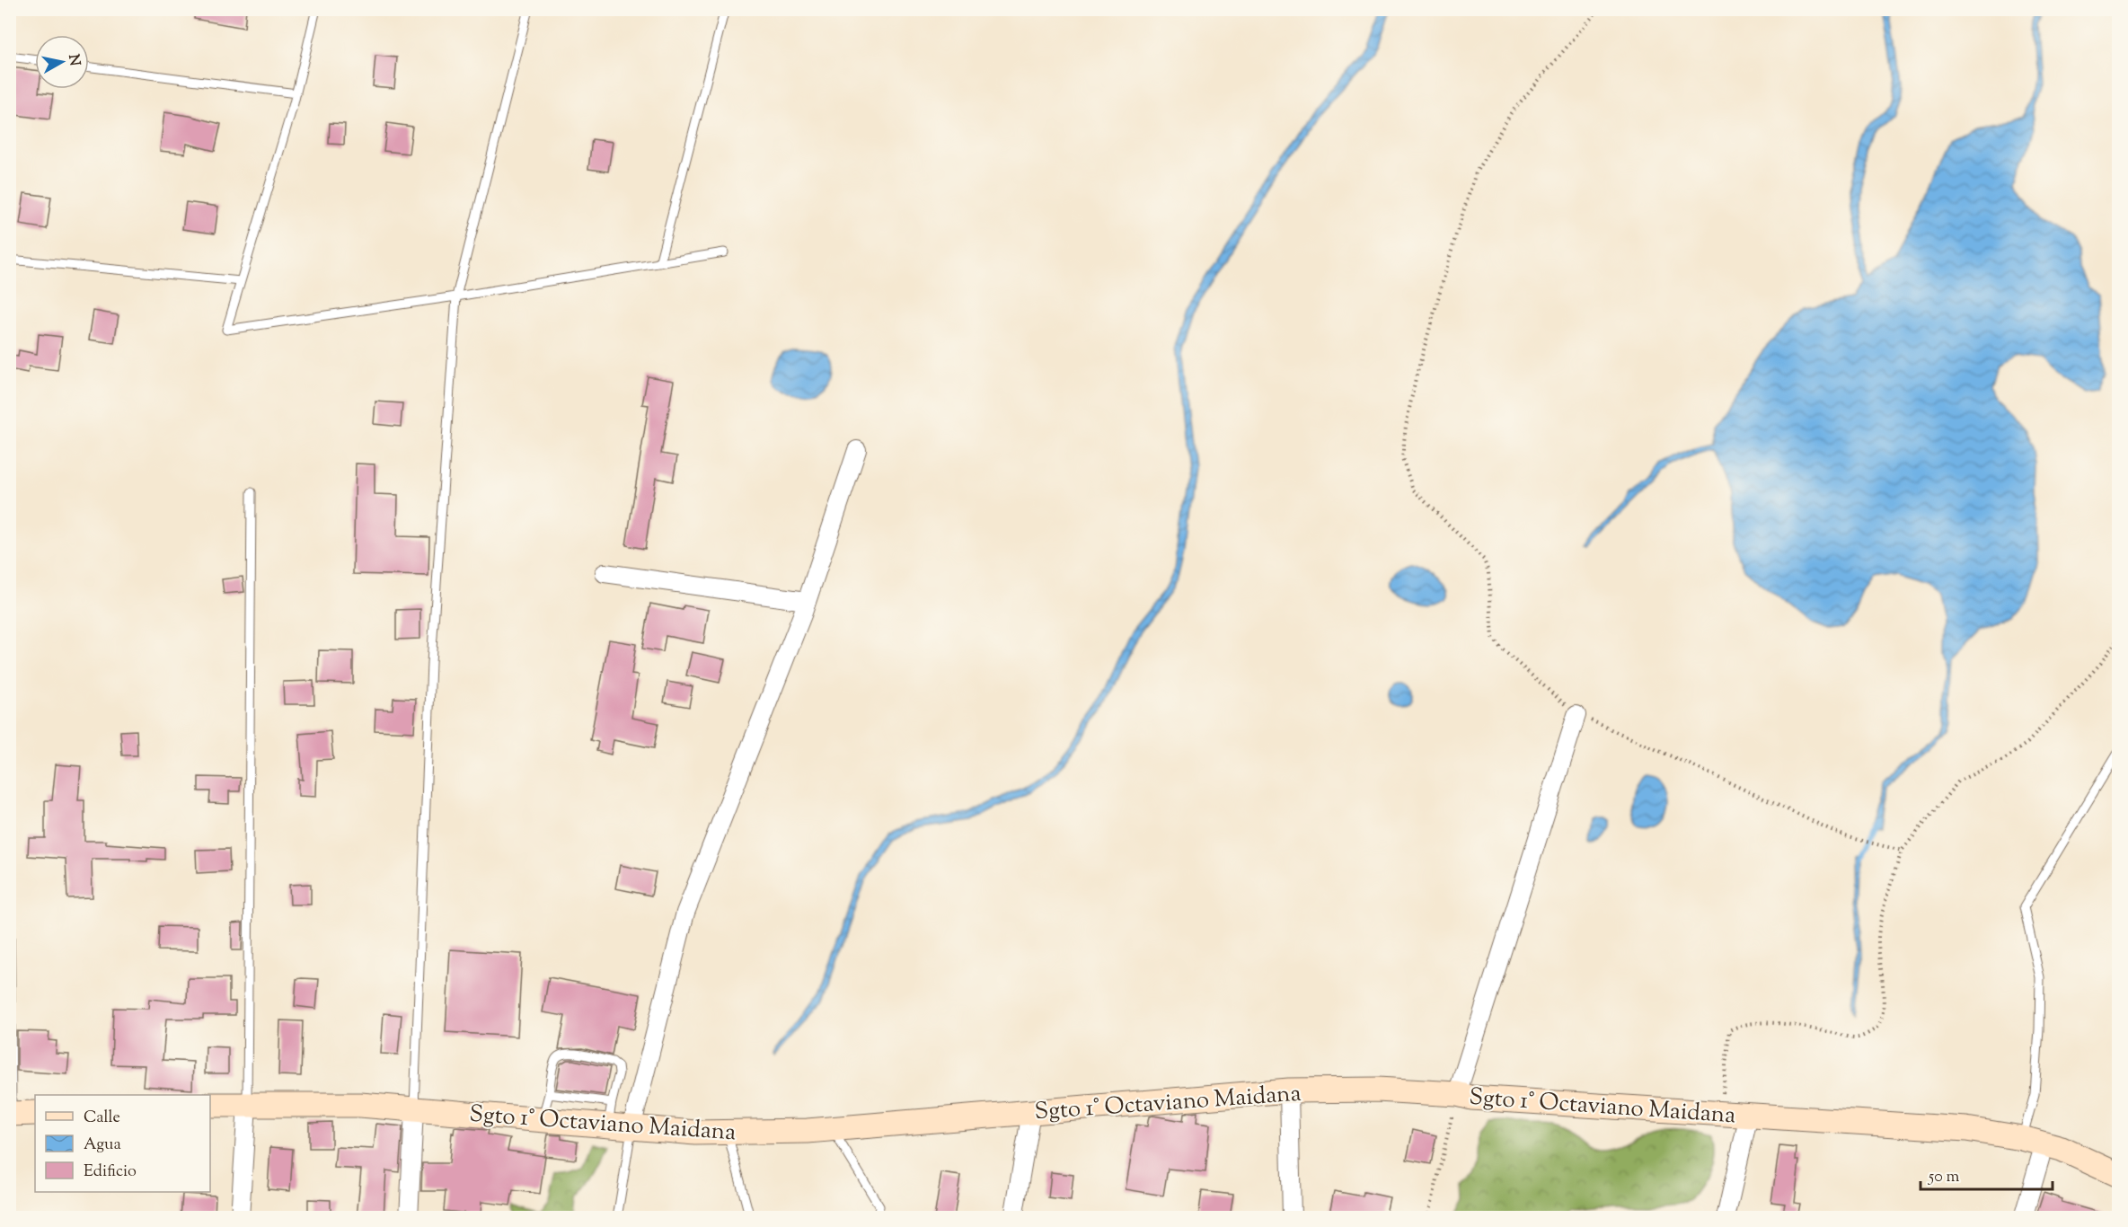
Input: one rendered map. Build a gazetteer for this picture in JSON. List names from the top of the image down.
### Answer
{
  "streets": {
    "main road": ["Sgto 1° Octaviano Maidana"]
  },
  "legend": ["Calle", "Agua", "Edificio"],
  "scale_bar": "50 m",
  "north": "right"
}
